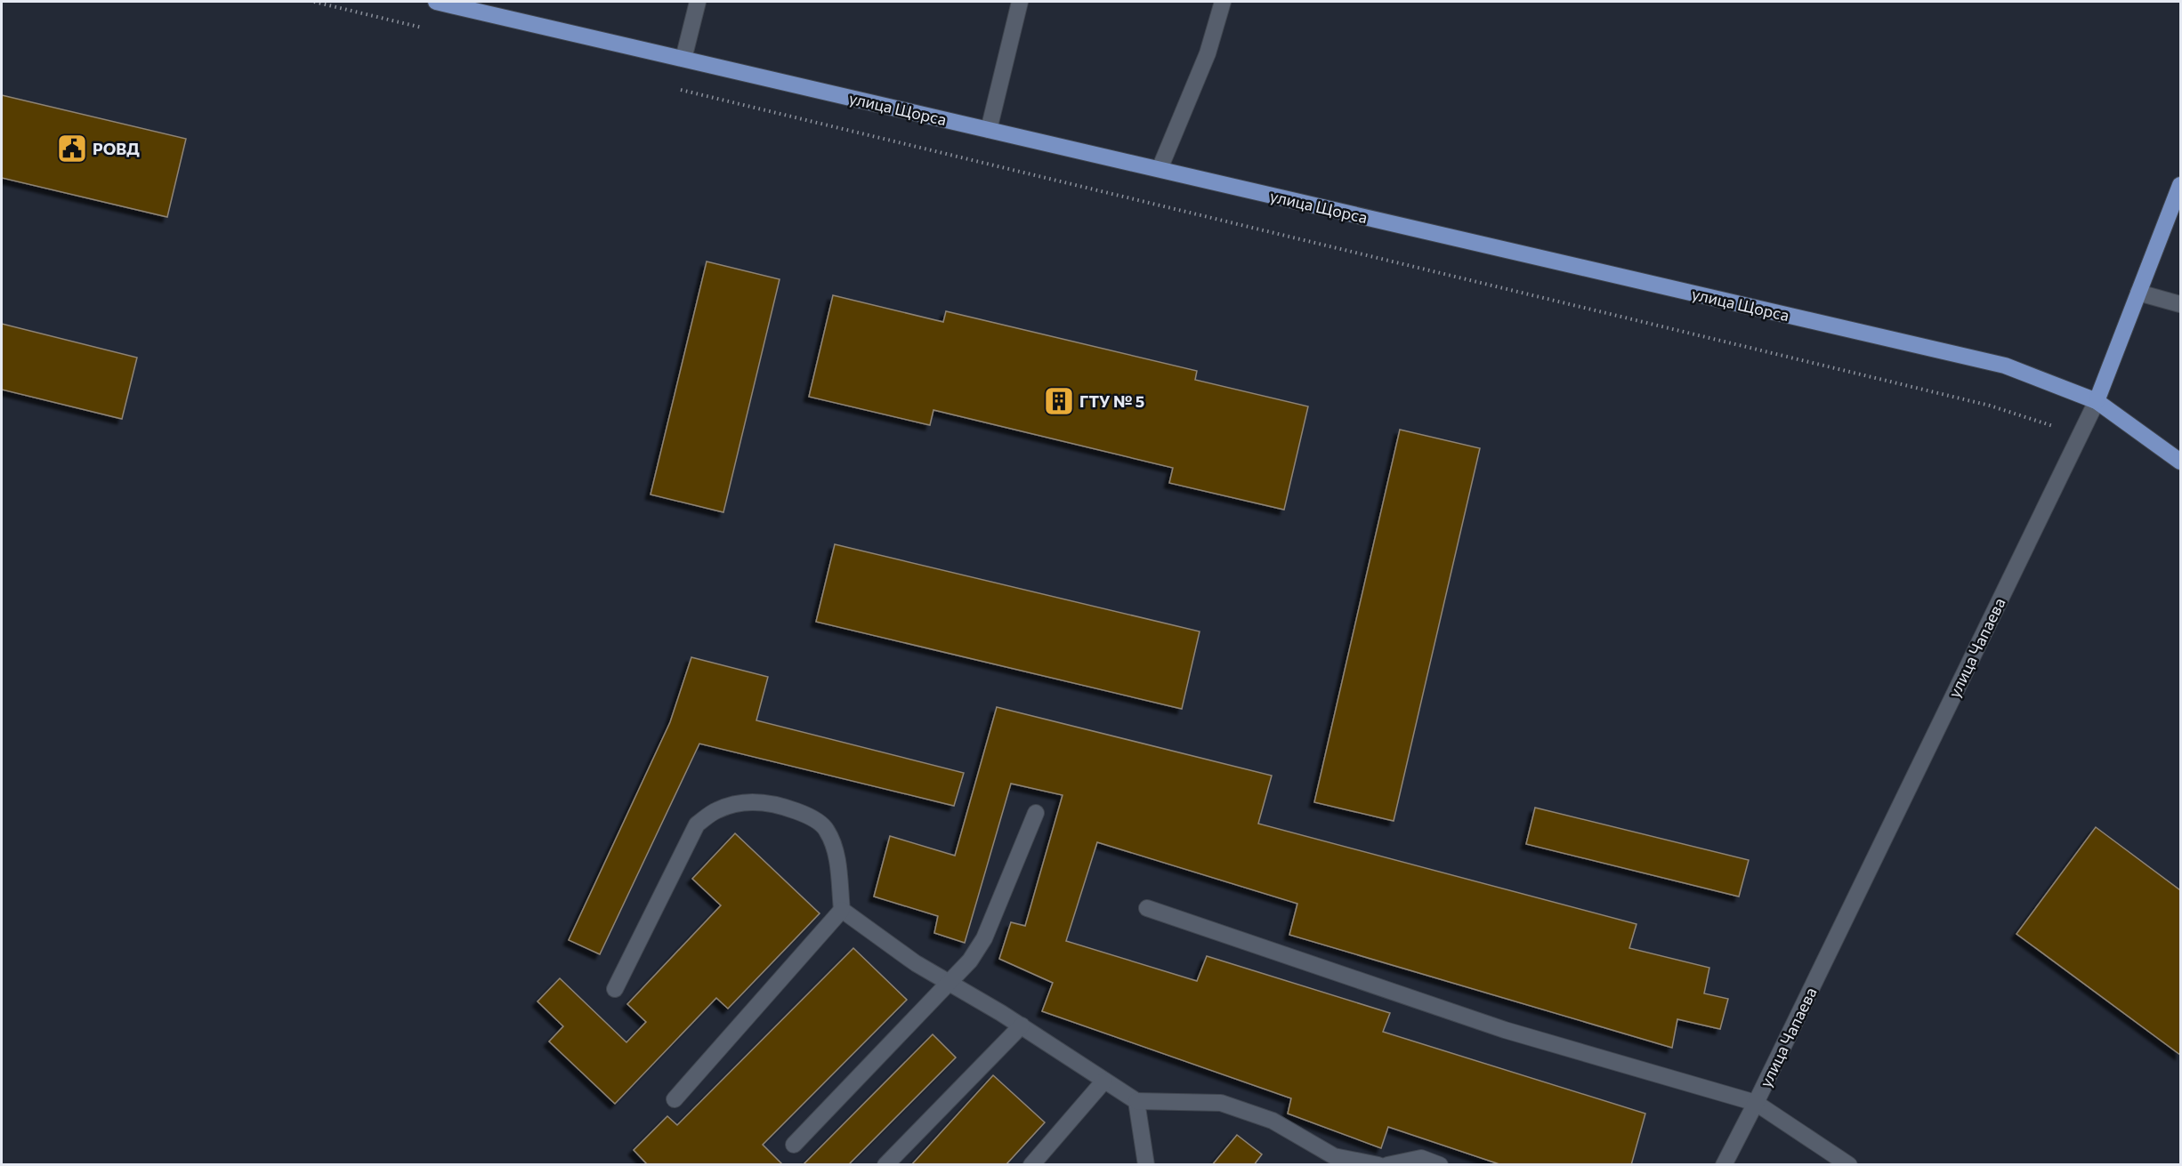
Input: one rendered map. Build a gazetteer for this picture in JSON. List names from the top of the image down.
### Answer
{
  "streets": {
    "main road": ["улица Щорса", "улица Чапаева"]
  },
  "crossings": [
    ["улица Щорса", "улица Чапаева"]
  ],
  "places": {
    "public building": ["РОВД"],
    "building": ["ГТУ № 5"]
  }
}
